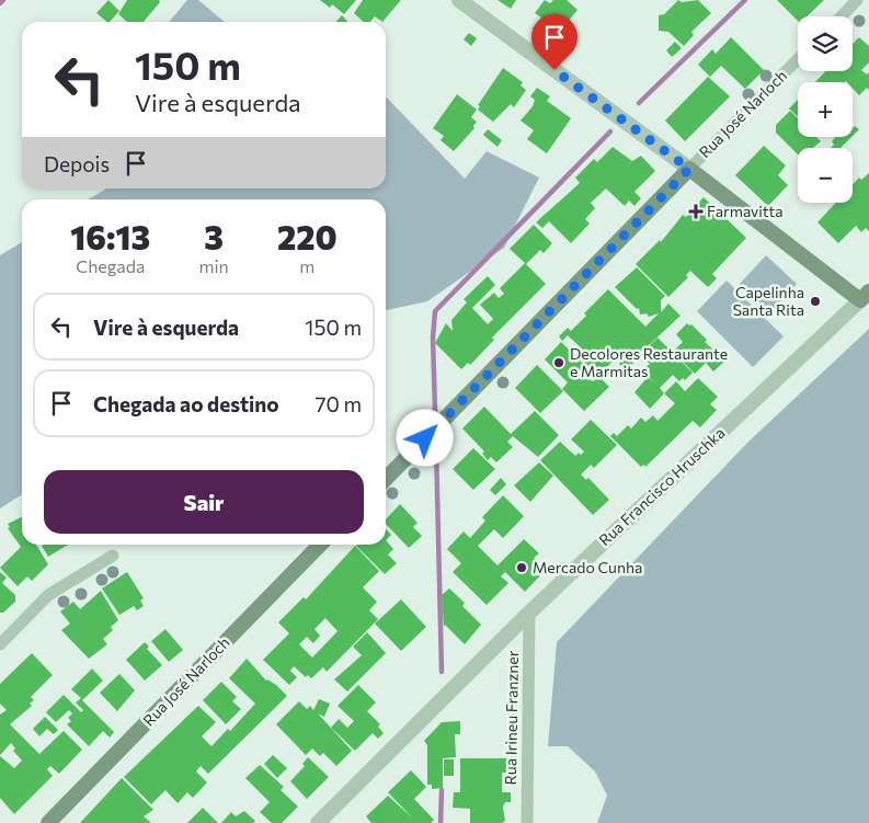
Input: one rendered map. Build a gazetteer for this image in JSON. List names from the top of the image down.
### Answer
{
  "streets": {
    "main road": ["Rua José Narloch"],
    "street": ["Rua Francisco Hruschka", "Rua Irineu Franzner"]
  },
  "crossings": [
    ["Rua Francisco Hruschka", "Rua Irineu Franzner"]
  ],
  "places": {
    "health": ["Farmavitta"],
    "other": ["Capelinha Santa Rita", "Decolores Restaurante e Marmitas", "Mercado Cunha"]
  },
  "page": {
    "map_buttons": ["+", "−"],
    "turn": ["150 m", "Vire à esquerda"],
    "then": "Depois",
    "eta": [
      "16:13",
      "Chegada",
      "3",
      "min",
      "220",
      "m"
    ],
    "list": [
      {
        "name": "Vire à esquerda",
        "value": "150 m"
      },
      {
        "name": "Chegada ao destino",
        "value": "70 m"
      }
    ],
    "buttons": "Sair"
  }
}
